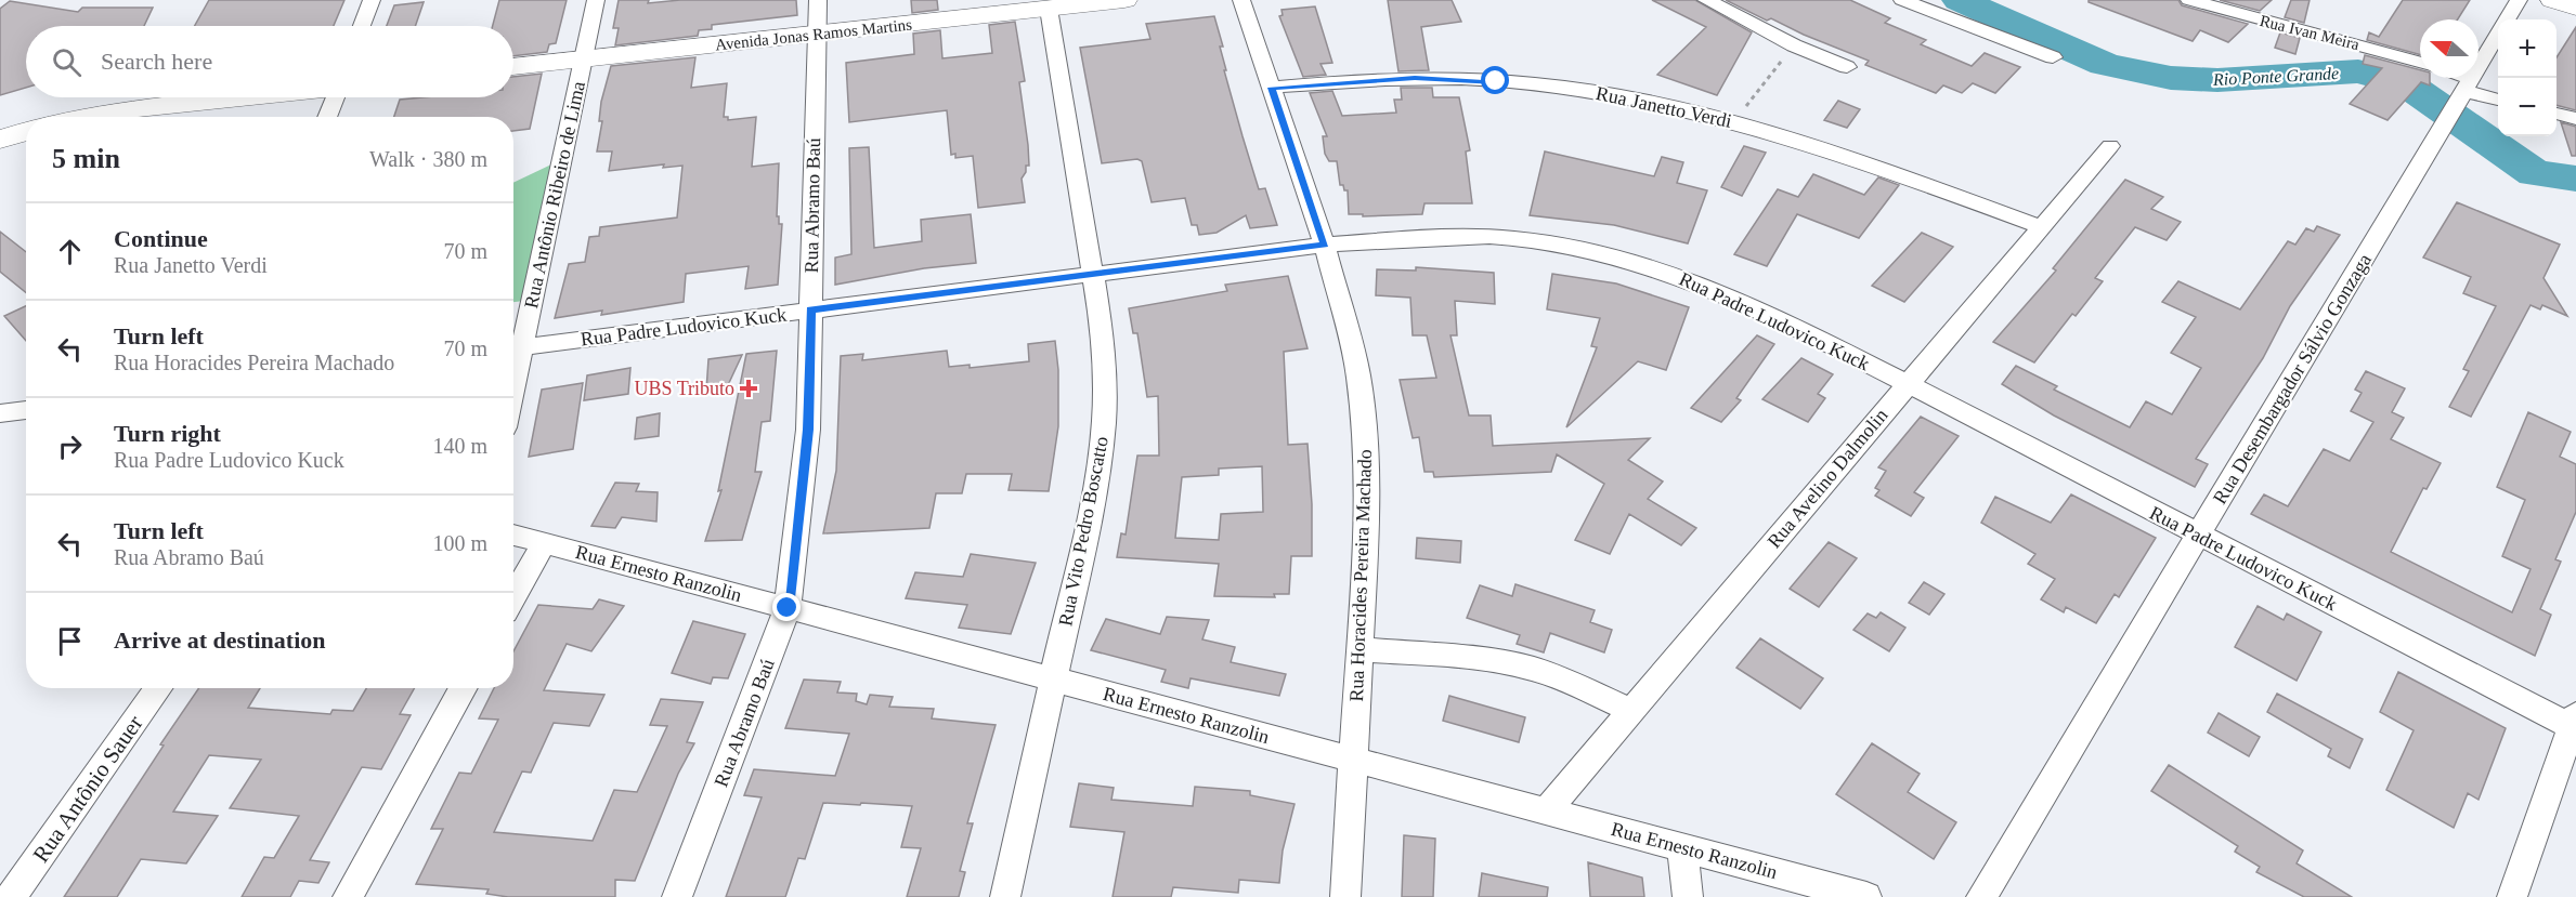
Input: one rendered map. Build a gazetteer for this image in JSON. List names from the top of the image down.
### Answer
{
  "streets": {
    "main road": ["Avenida Jonas Ramos Martins"],
    "street": [
      "Rua Ivan Meira",
      "Rua Janetto Verdi",
      "Rua Antônio Ribeiro de Lima",
      "Rua Abramo Baú",
      "Rua Padre Ludovico Kuck",
      "Rua Desembargador Sálvio Gonzaga",
      "Rua Avelino Dalmolin",
      "Rua Vito Pedro Boscatto",
      "Rua Ernesto Ranzolin",
      "Rua Horacides Pereira Machado",
      "Rua Antônio Sauer"
    ]
  },
  "crossings": [
    ["Avenida Jonas Ramos Martins", "Rua Antônio Ribeiro de Lima"],
    ["Avenida Jonas Ramos Martins", "Rua Abramo Baú"],
    ["Avenida Jonas Ramos Martins", "Rua Vito Pedro Boscatto"],
    ["Rua Janetto Verdi", "Rua Avelino Dalmolin"],
    ["Rua Janetto Verdi", "Rua Horacides Pereira Machado"],
    ["Rua Antônio Ribeiro de Lima", "Rua Padre Ludovico Kuck"],
    ["Rua Abramo Baú", "Rua Padre Ludovico Kuck"],
    ["Rua Abramo Baú", "Rua Ernesto Ranzolin"],
    ["Rua Padre Ludovico Kuck", "Rua Desembargador Sálvio Gonzaga"],
    ["Rua Padre Ludovico Kuck", "Rua Avelino Dalmolin"],
    ["Rua Padre Ludovico Kuck", "Rua Vito Pedro Boscatto"],
    ["Rua Padre Ludovico Kuck", "Rua Horacides Pereira Machado"],
    ["Rua Avelino Dalmolin", "Rua Ernesto Ranzolin"],
    ["Rua Vito Pedro Boscatto", "Rua Ernesto Ranzolin"],
    ["Rua Ernesto Ranzolin", "Rua Horacides Pereira Machado"]
  ],
  "water": ["Rio Ponte Grande"],
  "places": {
    "health": ["UBS Tributo"]
  },
  "north": "left",
  "page": {
    "map_buttons": ["+", "−"],
    "search": "Search here",
    "heading": ["5 min", "Walk · 380 m"],
    "list": [
      ["Continue", "Rua Janetto Verdi", "70 m"],
      ["Turn left", "Rua Horacides Pereira Machado", "70 m"],
      ["Turn right", "Rua Padre Ludovico Kuck", "140 m"],
      ["Turn left", "Rua Abramo Baú", "100 m"],
      "Arrive at destination"
    ]
  }
}
